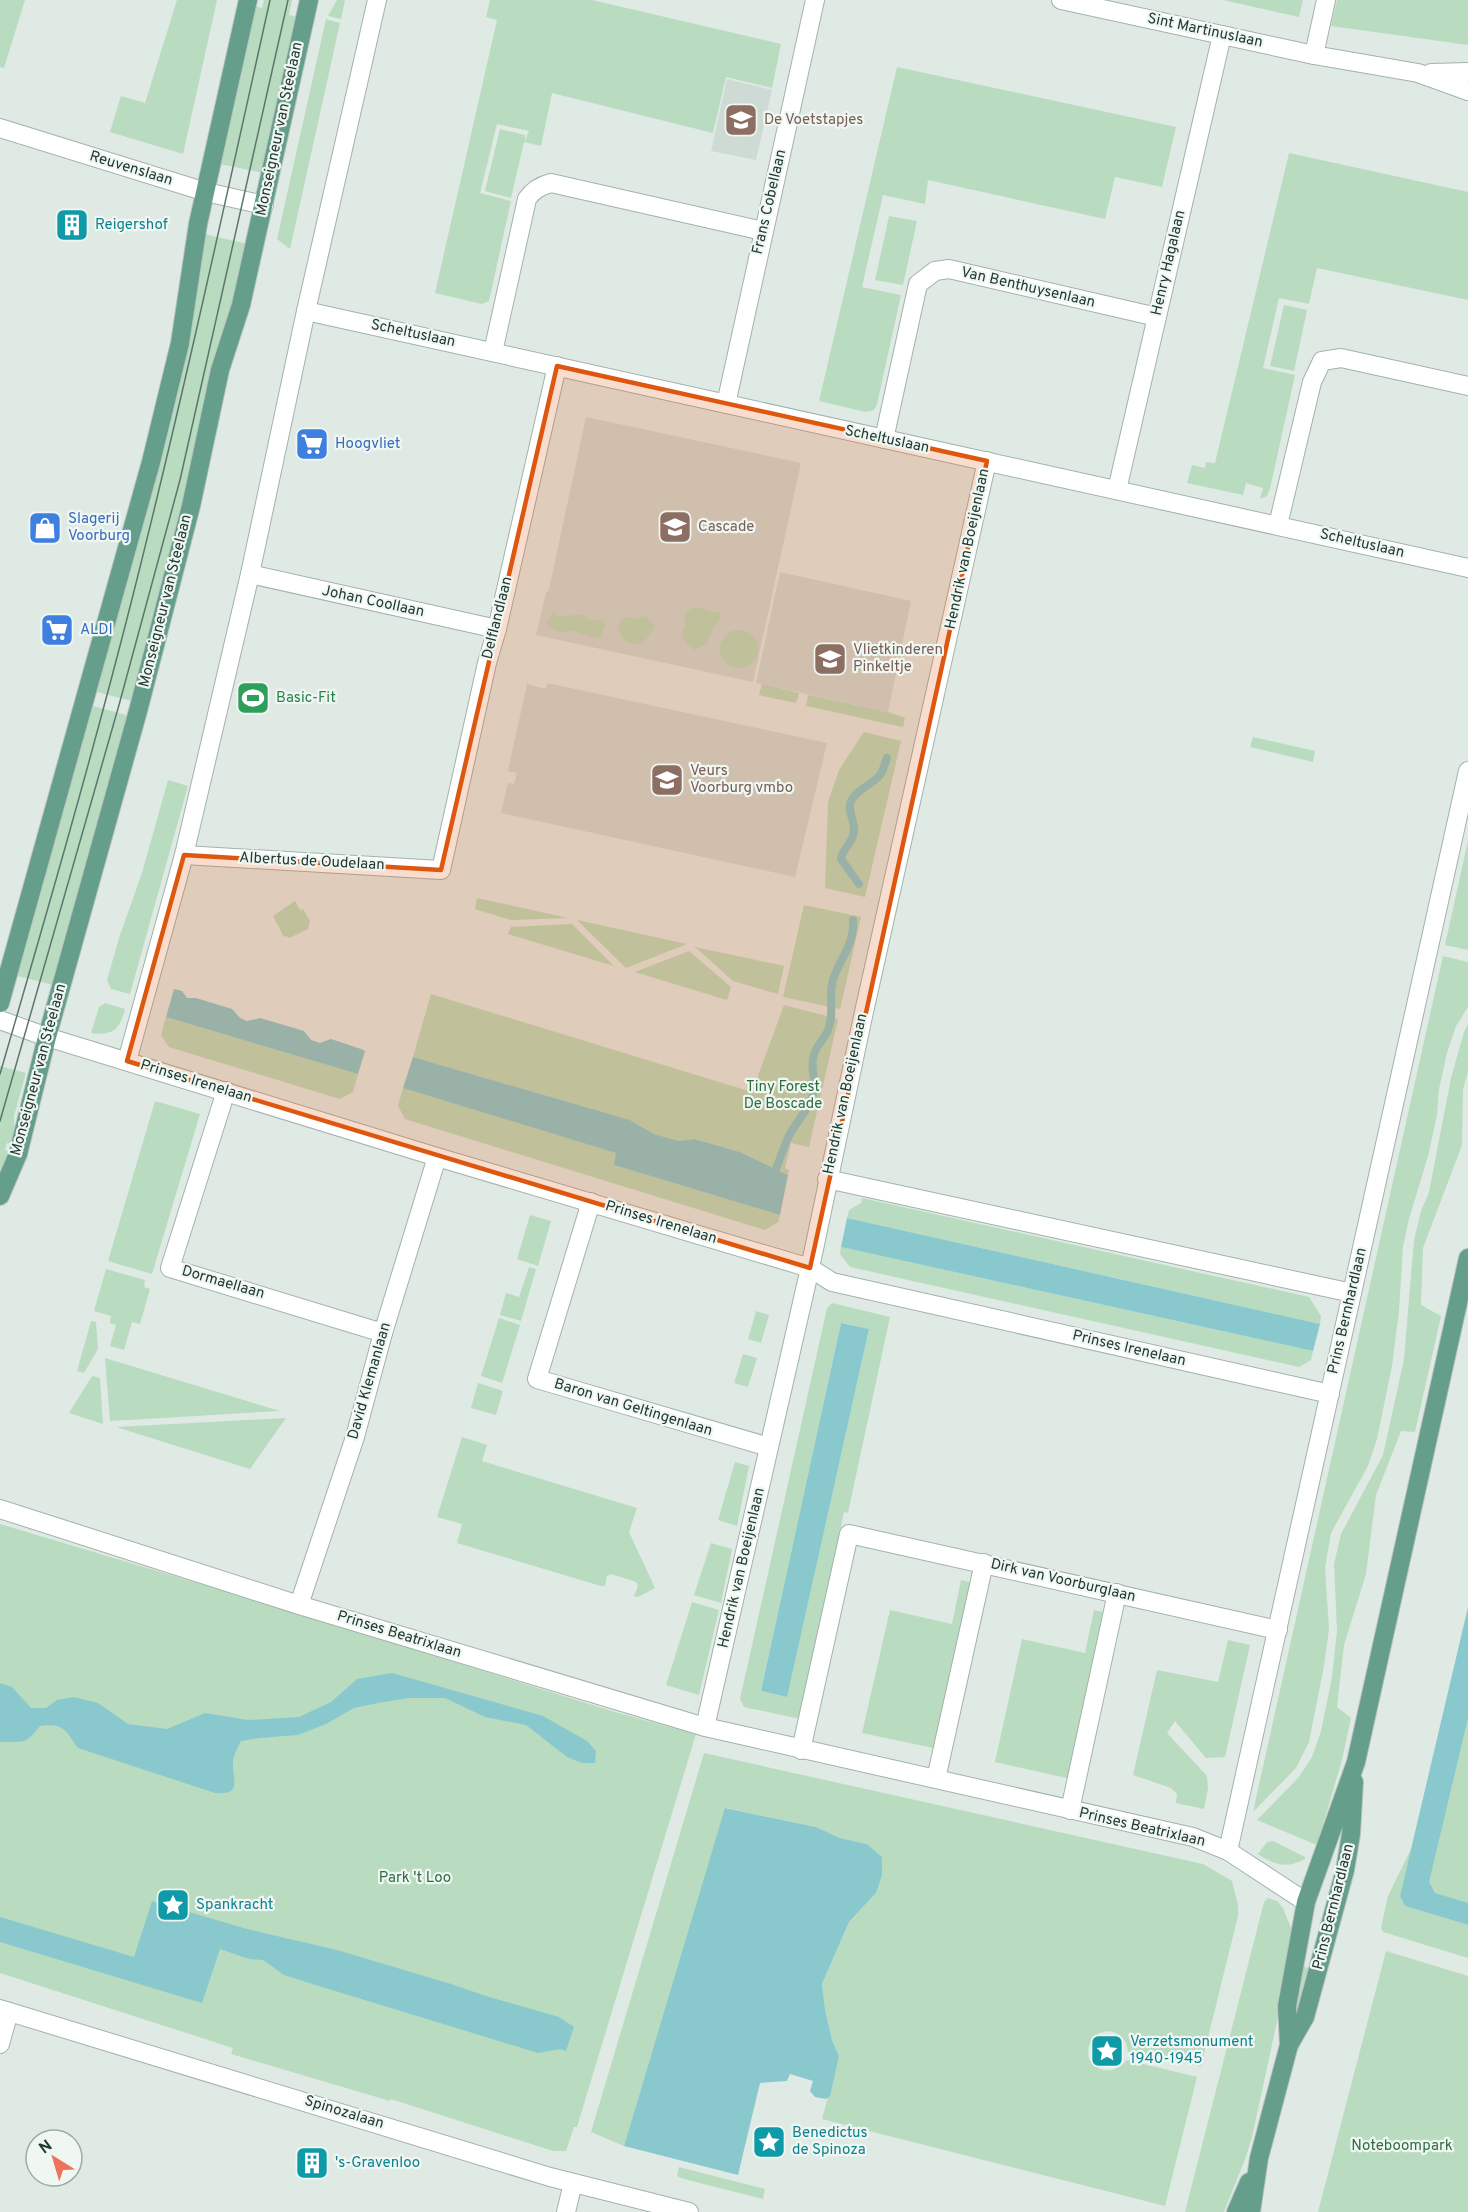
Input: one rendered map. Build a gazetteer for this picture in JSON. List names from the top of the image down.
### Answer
{
  "streets": {
    "main road": ["Monseigneur van Steelaan", "Prins Bernhardlaan"],
    "street": [
      "Sint Martinuslaan",
      "Reuvenslaan",
      "Frans Cobellaan",
      "Henry Hagalaan",
      "Van Benthuysenlaan",
      "Scheltuslaan",
      "Hendrik van Boeijenlaan",
      "Johan Coollaan",
      "Delflandlaan",
      "Albertus de Oudelaan",
      "Prinses Irenelaan",
      "Dormaellaan",
      "David Klemanlaan",
      "Baron van Geltingenlaan",
      "Dirk van Voorburglaan",
      "Prinses Beatrixlaan",
      "Spinozalaan"
    ]
  },
  "crossings": [
    ["Sint Martinuslaan", "Henry Hagalaan"],
    ["Monseigneur van Steelaan", "Reuvenslaan"],
    ["Monseigneur van Steelaan", "Prinses Irenelaan"],
    ["Frans Cobellaan", "Scheltuslaan"],
    ["Henry Hagalaan", "Van Benthuysenlaan"],
    ["Henry Hagalaan", "Scheltuslaan"],
    ["Van Benthuysenlaan", "Scheltuslaan"],
    ["Scheltuslaan", "Hendrik van Boeijenlaan"],
    ["Scheltuslaan", "Delflandlaan"],
    ["Hendrik van Boeijenlaan", "Prinses Irenelaan"],
    ["Hendrik van Boeijenlaan", "Baron van Geltingenlaan"],
    ["Hendrik van Boeijenlaan", "Prinses Beatrixlaan"],
    ["Johan Coollaan", "Delflandlaan"],
    ["Delflandlaan", "Albertus de Oudelaan"],
    ["Prinses Irenelaan", "Dormaellaan"],
    ["Prinses Irenelaan", "Prins Bernhardlaan"],
    ["Prinses Irenelaan", "David Klemanlaan"],
    ["Prinses Irenelaan", "Baron van Geltingenlaan"],
    ["Dormaellaan", "David Klemanlaan"],
    ["Prins Bernhardlaan", "Dirk van Voorburglaan"],
    ["Prins Bernhardlaan", "Prinses Beatrixlaan"],
    ["David Klemanlaan", "Prinses Beatrixlaan"],
    ["Dirk van Voorburglaan", "Prinses Beatrixlaan"]
  ],
  "parks": ["Tiny Forest De Boscade", "Park 't Loo", "Noteboompark"],
  "places": {
    "school or university": [
      "De Voetstapjes",
      "Cascade",
      "Vlietkinderen Pinkeltje",
      "Veurs Voorburg vmbo"
    ],
    "building": ["Reigershof", "'s-Gravenloo"],
    "supermarket": ["Hoogvliet", "ALDI"],
    "shop": ["Slagerij Voorburg"],
    "sports": ["Basic-Fit"],
    "place": ["Spankracht", "Verzetsmonument 1940-1945", "Benedictus de Spinoza"]
  },
  "north": "top left"
}
